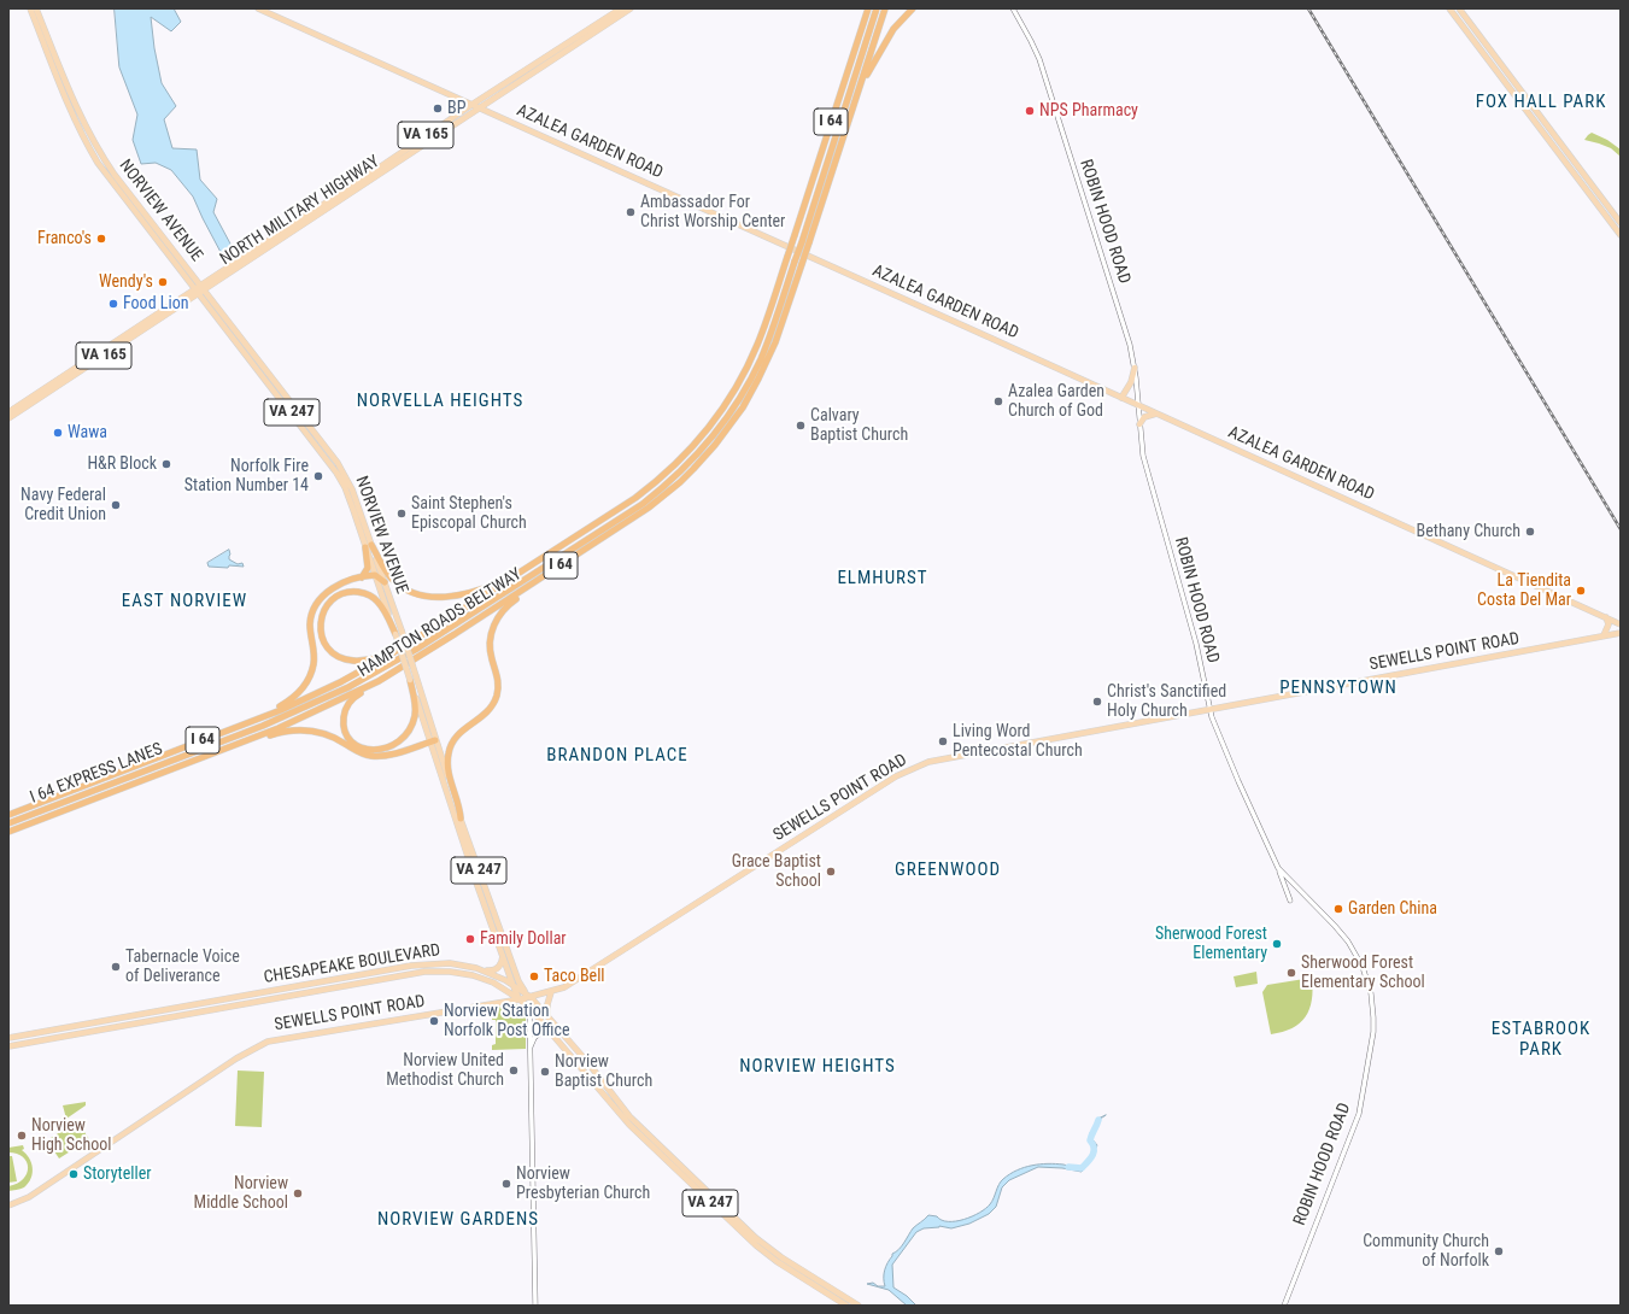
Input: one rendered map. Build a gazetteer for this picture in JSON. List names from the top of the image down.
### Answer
{
  "streets": {
    "highway": ["I 64", "HAMPTON ROADS BELTWAY", "I 64 EXPRESS LANES"],
    "main road": [
      "VA 165",
      "AZALEA GARDEN ROAD",
      "NORVIEW AVENUE",
      "NORTH MILITARY HIGHWAY",
      "VA 247",
      "SEWELLS POINT ROAD",
      "CHESAPEAKE BOULEVARD"
    ],
    "street": ["ROBIN HOOD ROAD"]
  },
  "crossings": [
    ["AZALEA GARDEN ROAD", "NORTH MILITARY HIGHWAY"],
    ["AZALEA GARDEN ROAD", "ROBIN HOOD ROAD"],
    ["NORVIEW AVENUE", "NORTH MILITARY HIGHWAY"],
    ["NORVIEW AVENUE", "SEWELLS POINT ROAD"],
    ["NORVIEW AVENUE", "CHESAPEAKE BOULEVARD"],
    ["ROBIN HOOD ROAD", "SEWELLS POINT ROAD"],
    ["HAMPTON ROADS BELTWAY", "I 64 EXPRESS LANES"],
    ["SEWELLS POINT ROAD", "CHESAPEAKE BOULEVARD"]
  ],
  "districts": [
    "FOX HALL PARK",
    "NORVELLA HEIGHTS",
    "ELMHURST",
    "EAST NORVIEW",
    "PENNSYTOWN",
    "BRANDON PLACE",
    "GREENWOOD",
    "ESTABROOK PARK",
    "NORVIEW HEIGHTS",
    "NORVIEW GARDENS"
  ],
  "places": [
    "BP",
    "NPS Pharmacy",
    "Ambassador For Christ Worship Center",
    "Franco's",
    "Wendy's",
    "Food Lion",
    "Azalea Garden Church of God",
    "Calvary Baptist Church",
    "Wawa",
    "H&R Block",
    "Norfolk Fire Station Number 14",
    "Navy Federal Credit Union",
    "Saint Stephen's Episcopal Church",
    "Bethany Church",
    "La Tiendita Costa Del Mar",
    "Christ's Sanctified Holy Church",
    "Living Word Pentecostal Church",
    "Grace Baptist School",
    "Garden China",
    "Family Dollar",
    "Sherwood Forest Elementary",
    "Tabernacle Voice of Deliverance",
    "Sherwood Forest Elementary School",
    "Taco Bell",
    "Norview Station Norfolk Post Office",
    "Norview United Methodist Church",
    "Norview Baptist Church",
    "Norview High School",
    "Storyteller",
    "Norview Presbyterian Church",
    "Norview Middle School",
    "Community Church of Norfolk"
  ]
}
